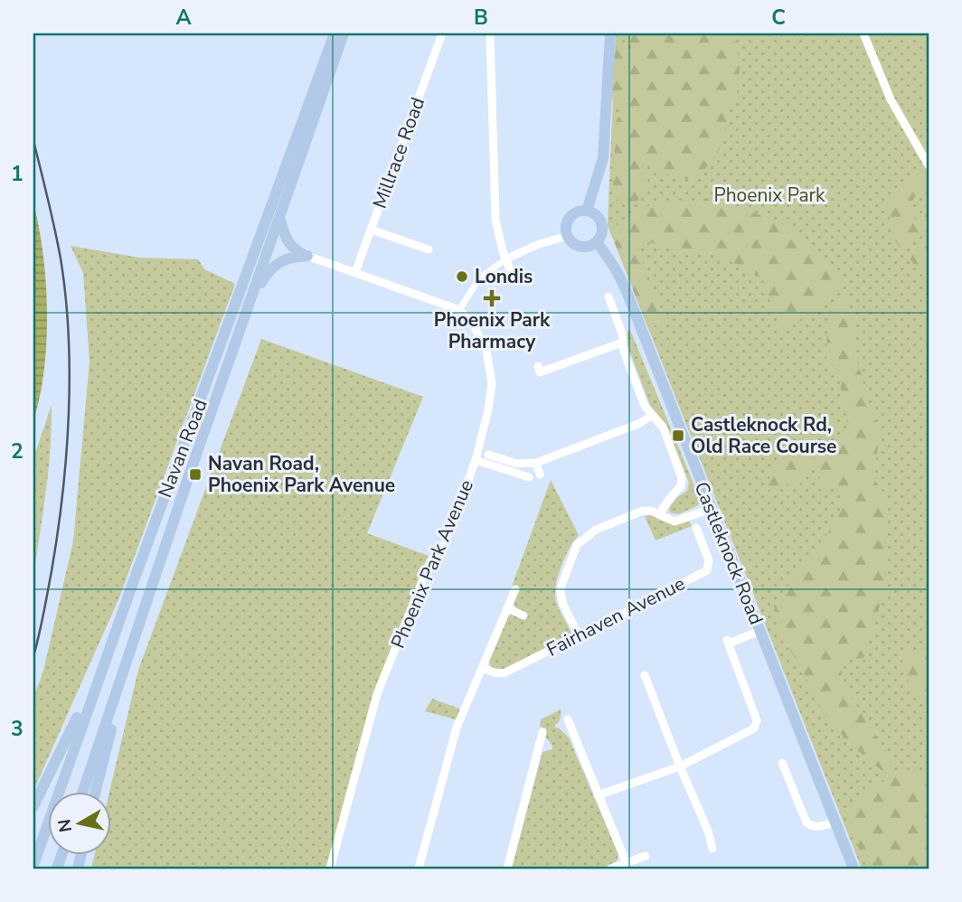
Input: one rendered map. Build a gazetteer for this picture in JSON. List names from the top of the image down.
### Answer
{
  "streets": {
    "main road": ["Navan Road", "Castleknock Road"],
    "street": ["Millrace Road", "Phoenix Park Avenue", "Fairhaven Avenue"]
  },
  "parks": ["Phoenix Park"],
  "places": {
    "other": ["Londis"],
    "health": ["Phoenix Park Pharmacy"],
    "transit": ["Castleknock Rd, Old Race Course", "Navan Road, Phoenix Park Avenue"]
  },
  "north": "left",
  "grid": {
    "columns": ["A", "B", "C"],
    "rows": ["1", "2", "3"]
  }
}
